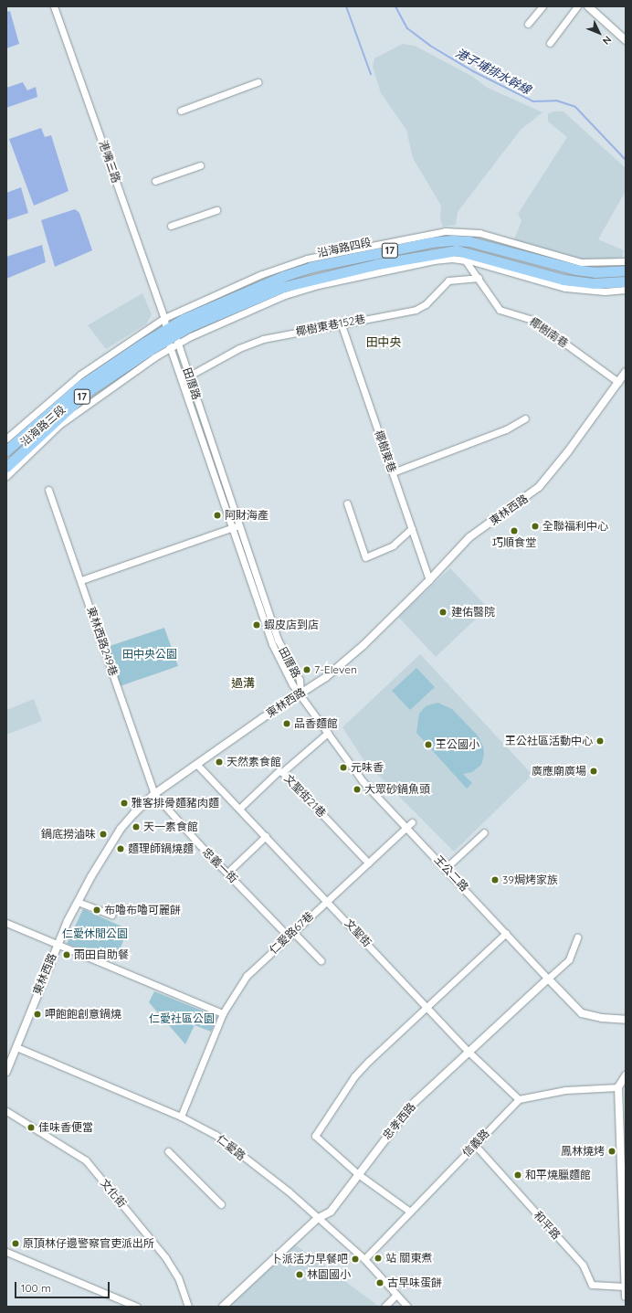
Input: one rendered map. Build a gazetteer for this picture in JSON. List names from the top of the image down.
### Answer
{
  "streets": {
    "main road": ["沿海路四段", "17", "沿海路三段"],
    "street": [
      "港嘴三路",
      "椰樹東巷152巷",
      "椰樹南巷",
      "田厝路",
      "椰樹東巷",
      "東林西路",
      "東林西路249巷",
      "文聖街21巷",
      "忠義一街",
      "王公二路",
      "仁愛路67巷",
      "文聖街",
      "忠孝西路",
      "信義路",
      "仁愛路",
      "文化街",
      "和平路"
    ]
  },
  "crossings": [
    ["港嘴三路", "沿海路四段"],
    ["港嘴三路", "田厝路"],
    ["港嘴三路", "沿海路三段"],
    ["沿海路四段", "椰樹南巷"],
    ["沿海路四段", "田厝路"],
    ["沿海路四段", "沿海路三段"],
    ["椰樹東巷152巷", "椰樹南巷"],
    ["椰樹東巷152巷", "田厝路"],
    ["椰樹東巷152巷", "椰樹東巷"],
    ["椰樹南巷", "東林西路"],
    ["田厝路", "沿海路三段"],
    ["田厝路", "東林西路"],
    ["田厝路", "王公二路"],
    ["椰樹東巷", "東林西路"],
    ["東林西路", "東林西路249巷"],
    ["東林西路", "忠義一街"],
    ["東林西路", "王公二路"],
    ["東林西路", "文聖街"],
    ["東林西路", "仁愛路"],
    ["東林西路249巷", "忠義一街"],
    ["文聖街21巷", "仁愛路67巷"],
    ["文聖街21巷", "文聖街"],
    ["忠義一街", "仁愛路67巷"],
    ["王公二路", "仁愛路67巷"],
    ["王公二路", "忠孝西路"],
    ["仁愛路67巷", "文聖街"],
    ["仁愛路67巷", "仁愛路"],
    ["文聖街", "忠孝西路"],
    ["文聖街", "信義路"],
    ["忠孝西路", "仁愛路"],
    ["信義路", "仁愛路"],
    ["信義路", "和平路"]
  ],
  "districts": ["田中央", "過溝"],
  "water": ["港子埔排水幹線"],
  "parks": ["田中央公園", "仁愛休閒公園", "仁愛社區公園"],
  "places": [
    "阿財海產",
    "全聯福利中心",
    "巧順食堂",
    "建佑醫院",
    "蝦皮店到店",
    "7-Eleven",
    "品香麵館",
    "王公社區活動中心",
    "王公國小",
    "天然素食館",
    "元味香",
    "廣應廟廣場",
    "大眾砂鍋魚頭",
    "雅客排骨麵豬肉麵",
    "天一素食館",
    "鍋底撈滷味",
    "麵理師鍋燒麵",
    "39焗烤家族",
    "布嚕布嚕可麗餅",
    "雨田自助餐",
    "呷飽飽創意鍋燒",
    "佳味香便當",
    "鳳林燒烤",
    "和平燒臘麵館",
    "原頂林仔邊警察官吏派出所",
    "站 關東煮",
    "卜派活力早餐吧",
    "林園國小",
    "古早味蛋餅"
  ],
  "scale_bar": "100 m",
  "north": "bottom right"
}
